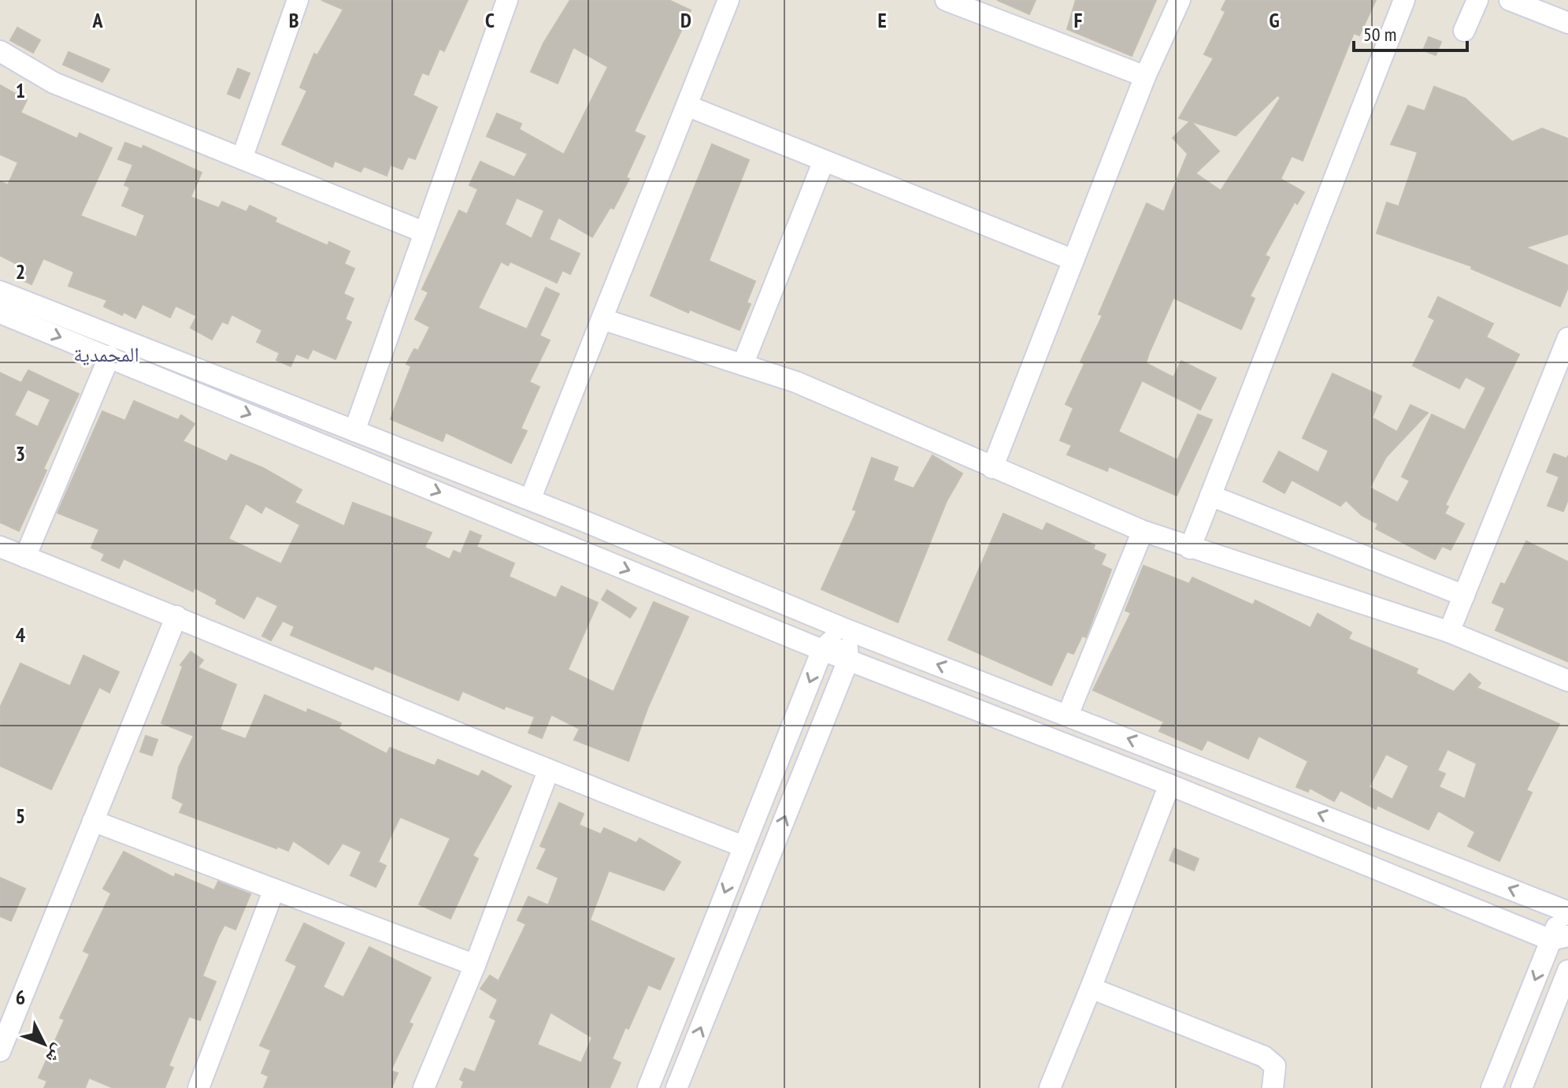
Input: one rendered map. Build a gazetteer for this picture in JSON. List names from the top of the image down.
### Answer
{
  "districts": ["المحمدية"],
  "scale_bar": "50 m",
  "north": "bottom right",
  "grid": {
    "columns": [
      "A",
      "B",
      "C",
      "D",
      "E",
      "F",
      "G"
    ],
    "rows": [
      "1",
      "2",
      "3",
      "4",
      "5",
      "6"
    ]
  }
}
